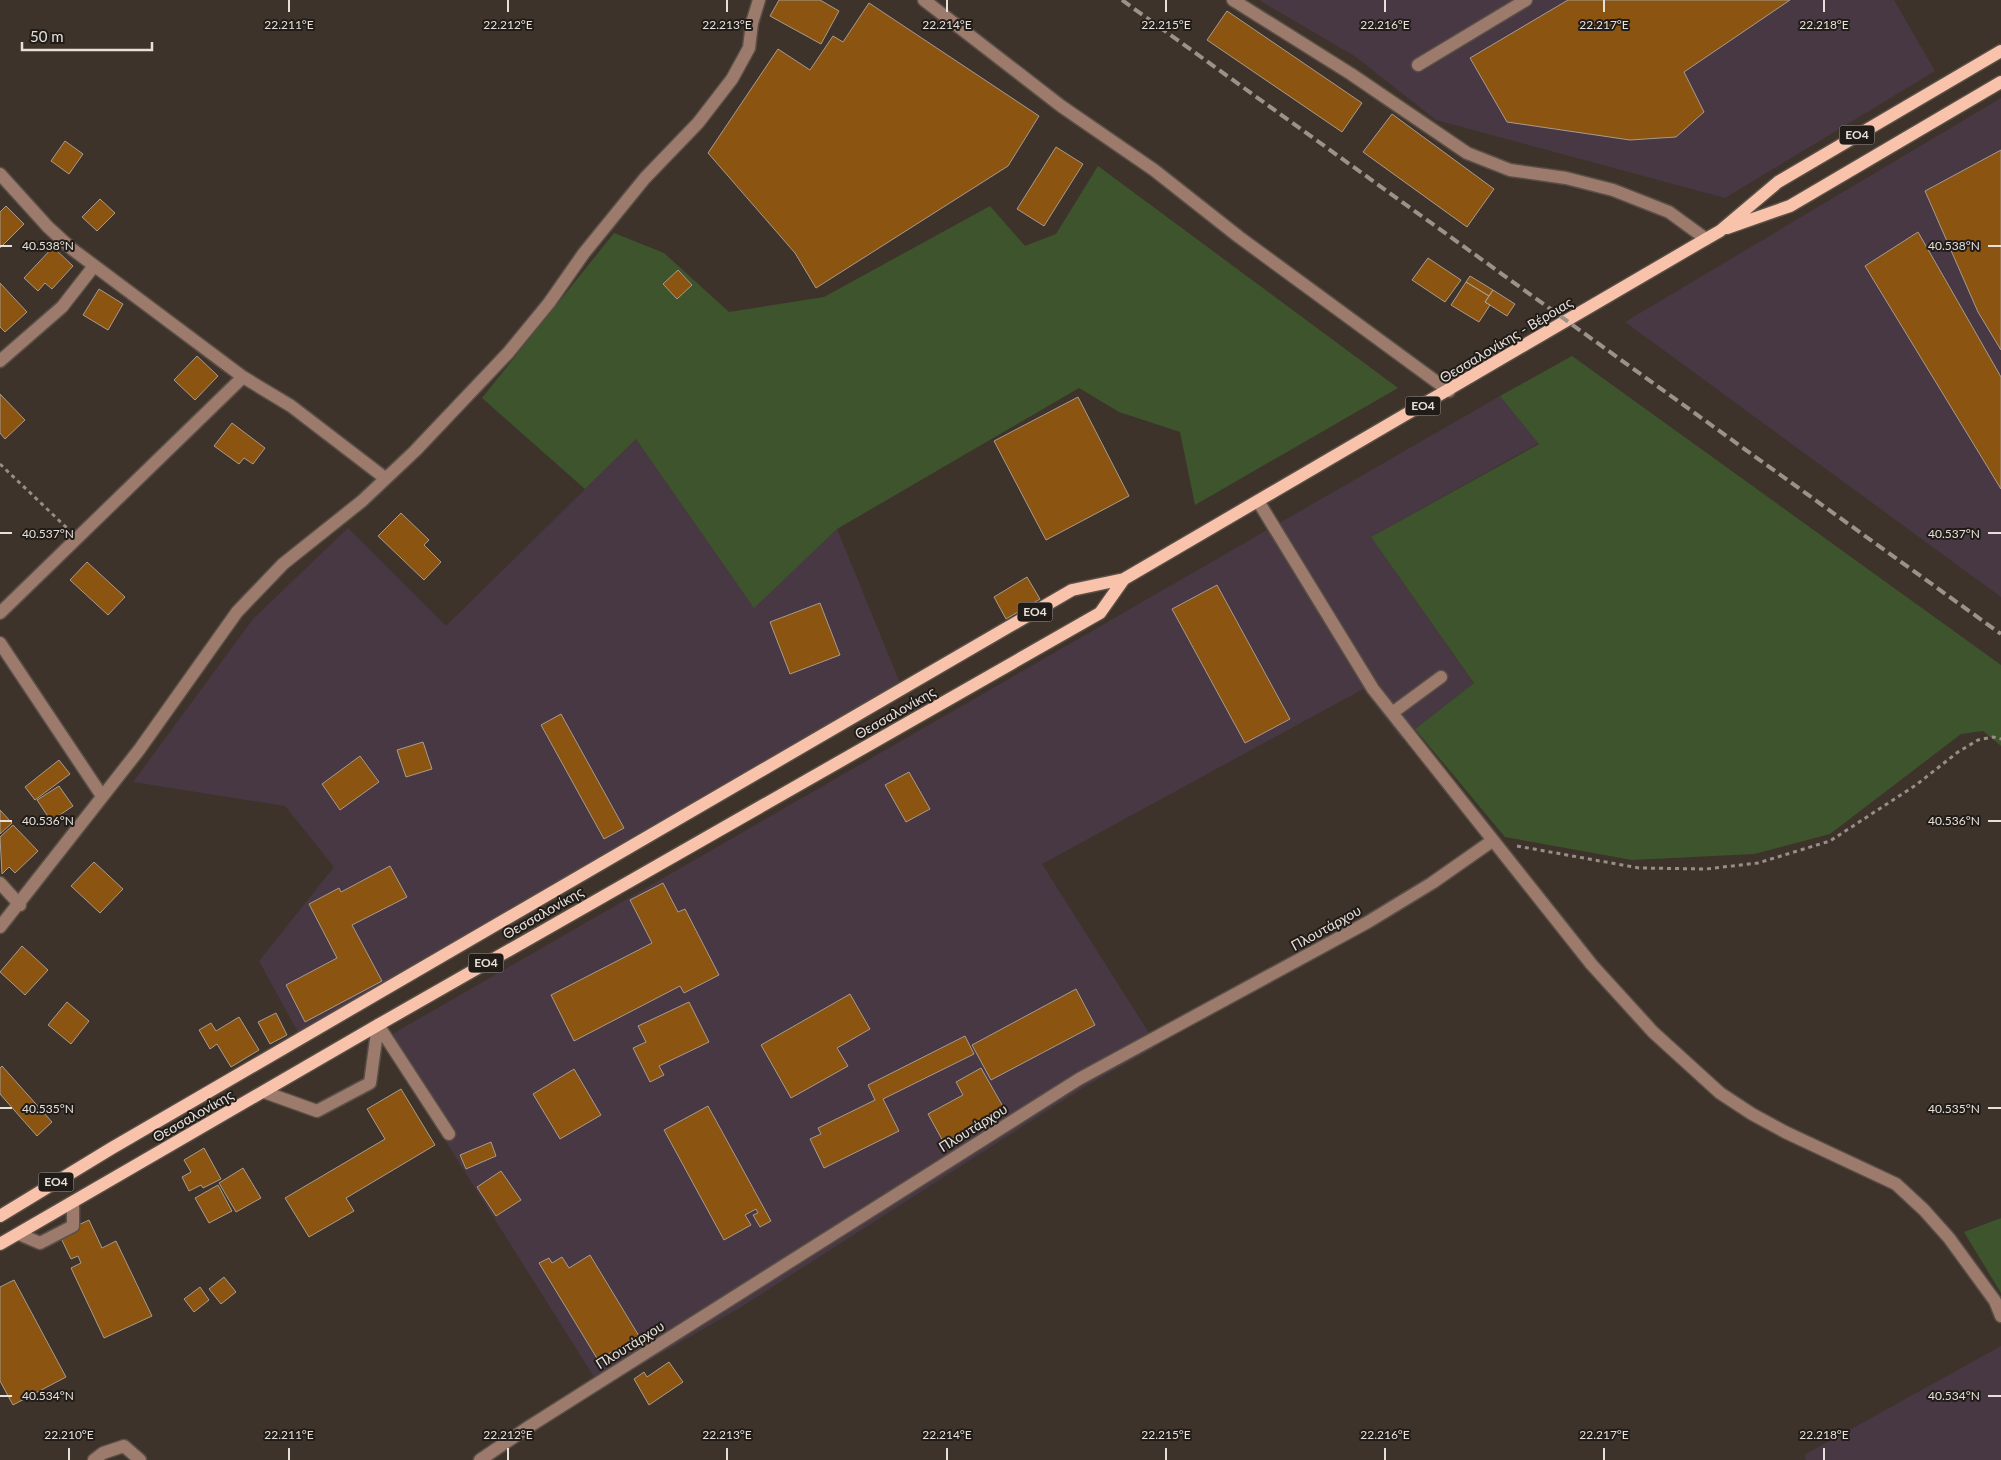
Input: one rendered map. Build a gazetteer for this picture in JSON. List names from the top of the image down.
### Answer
{
  "streets": {
    "main road": ["ΕΟ4", "Θεσσαλονίκης - Βέροιας", "Θεσσαλονίκης"],
    "street": ["Πλουτάρχου"]
  },
  "crossings": [
    ["Θεσσαλονίκης - Βέροιας", "Θεσσαλονίκης"]
  ],
  "scale_bar": "50 m",
  "coordinates": [
    "22.211°E",
    "22.212°E",
    "22.213°E",
    "22.214°E",
    "22.215°E",
    "22.216°E",
    "22.217°E",
    "22.218°E",
    "40.538°N",
    "40.537°N",
    "40.536°N",
    "40.535°N",
    "40.534°N",
    "22.210°E"
  ]
}
